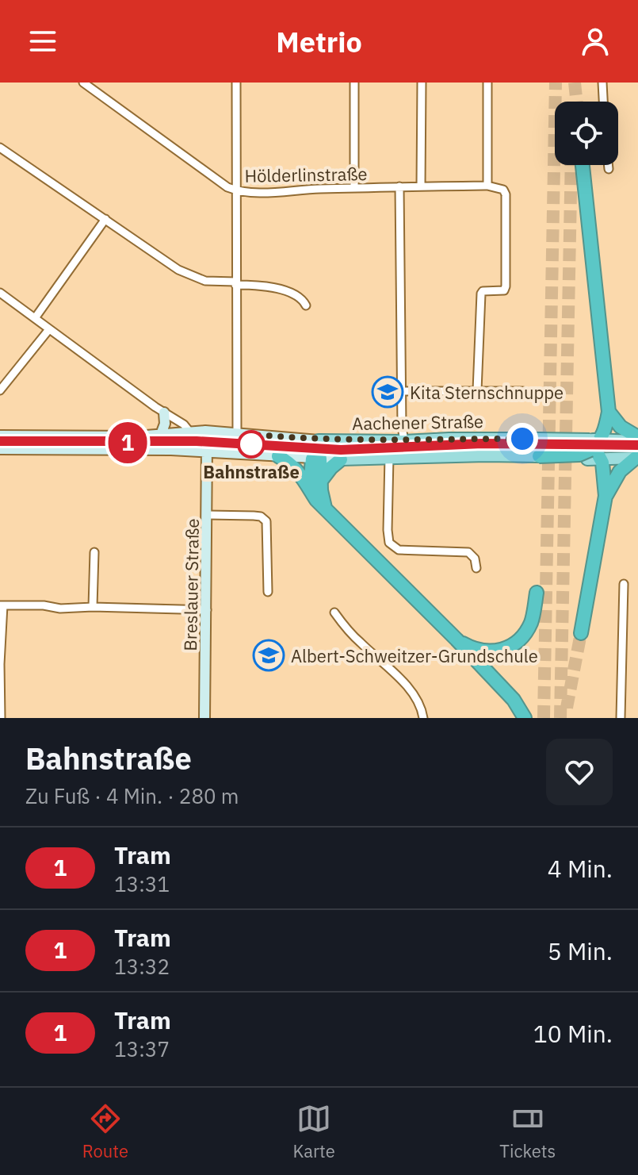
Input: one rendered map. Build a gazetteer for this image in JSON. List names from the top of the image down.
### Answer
{
  "streets": {
    "main road": ["Aachener Straße", "Breslauer Straße"],
    "street": ["Hölderlinstraße"]
  },
  "crossings": [
    ["Aachener Straße", "Breslauer Straße"]
  ],
  "places": {
    "school or university": ["Kita Sternschnuppe", "Albert-Schweitzer-Grundschule"],
    "other": ["Bahnstraße"]
  },
  "lines": ["tram line 1"],
  "page": {
    "header": "Metrio",
    "on_map": "1",
    "heading": ["Bahnstraße", "Zu Fuß · 4 Min. · 280 m"],
    "list": [
      {
        "mark": "1",
        "name": "Tram",
        "note": "13:31",
        "value": "4 Min."
      },
      {
        "mark": "1",
        "name": "Tram",
        "note": "13:32",
        "value": "5 Min."
      },
      {
        "mark": "1",
        "name": "Tram",
        "note": "13:37",
        "value": "10 Min."
      }
    ],
    "tabs": ["Route", "Karte", "Tickets"]
  }
}
